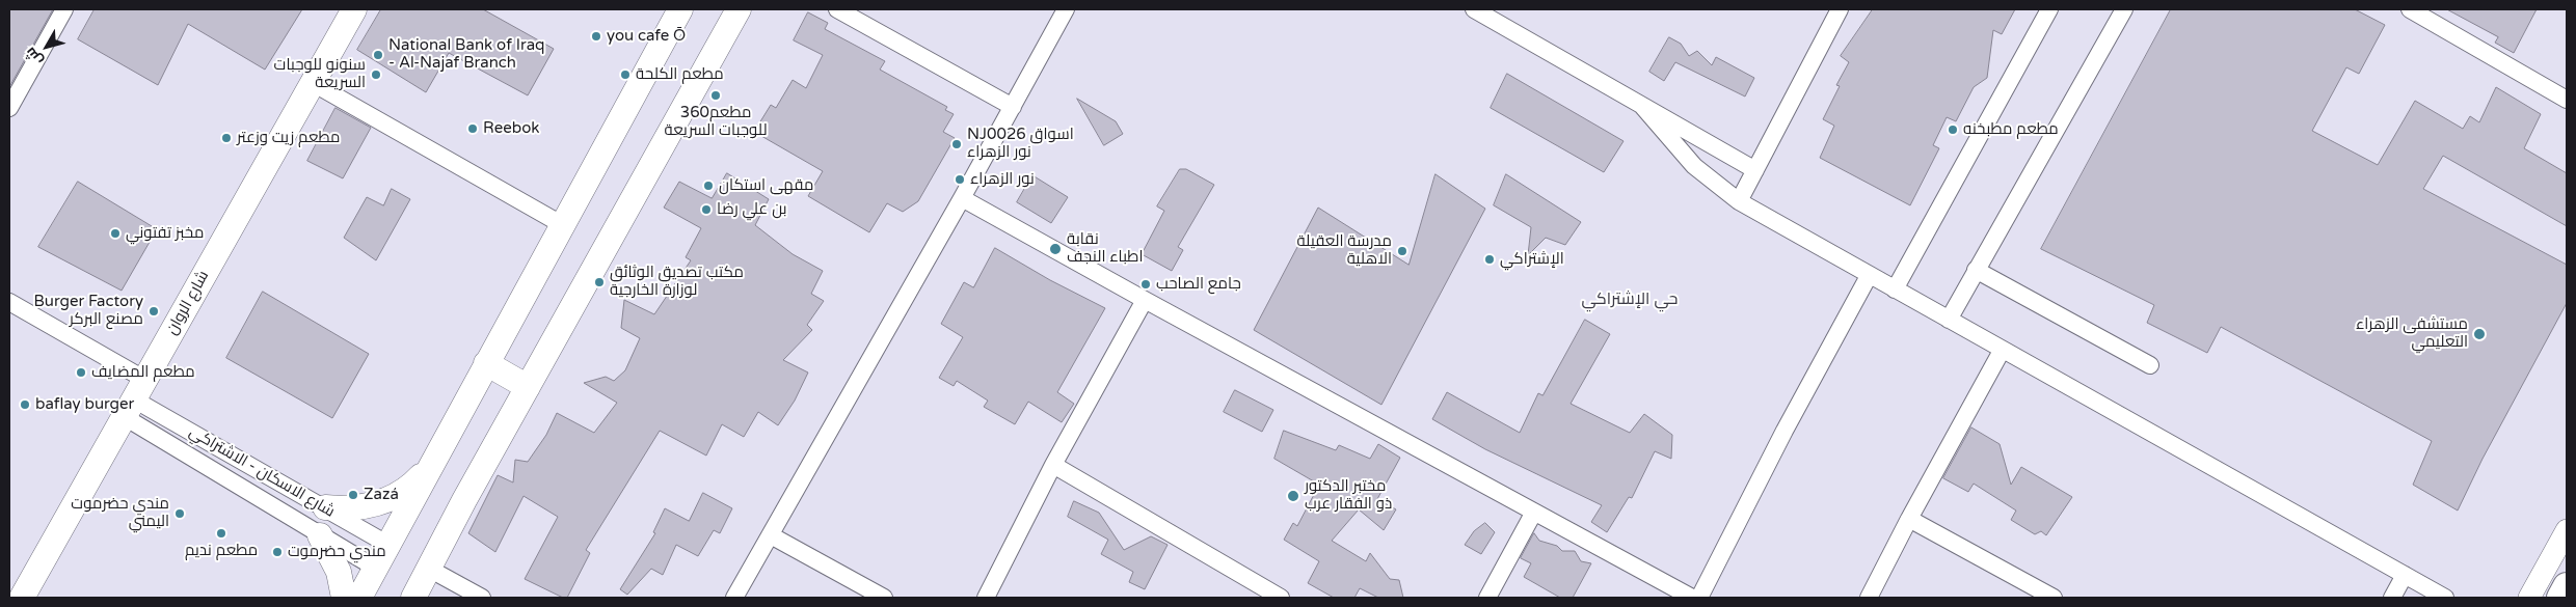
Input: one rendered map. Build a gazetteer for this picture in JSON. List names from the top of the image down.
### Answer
{
  "streets": {
    "main road": ["شارع الروان"],
    "street": ["شارع الاسكان - الاشتراكي"]
  },
  "crossings": [
    ["شارع الروان", "شارع الاسكان - الاشتراكي"]
  ],
  "districts": ["حي الإشتراكي"],
  "places": [
    "you cafe Ō",
    "National Bank of Iraq - Al-Najaf Branch",
    "سنونو للوجبات السريعة",
    "مطعم الكلحة",
    "مطعم360 للوجبات السريعة",
    "Reebok",
    "مطعم مطبخنه",
    "مطعم زيت وزعتر",
    "NJ0026 اسواق نور الزهراء",
    "نور الزهراء",
    "مقهى استكان",
    "بن علي رضا",
    "مخبز تفتوني",
    "نقابة اطباء النجف",
    "مدرسة العقيلة الاهلية",
    "الإشتراكي",
    "مكتب تصديق الوثائق لوزارة الخارجية",
    "جامع الصاحب",
    "Burger Factory مصنع البركر",
    "مستشفى الزهراء التعليمي",
    "مطعم المضايف",
    "baflay burger",
    "Zazá",
    "مختبر الدكتور ذو الفقار عرب",
    "مندي حضرموت اليمني",
    "مطعم نديم",
    "مندي حضرموت"
  ],
  "north": "bottom left"
}
